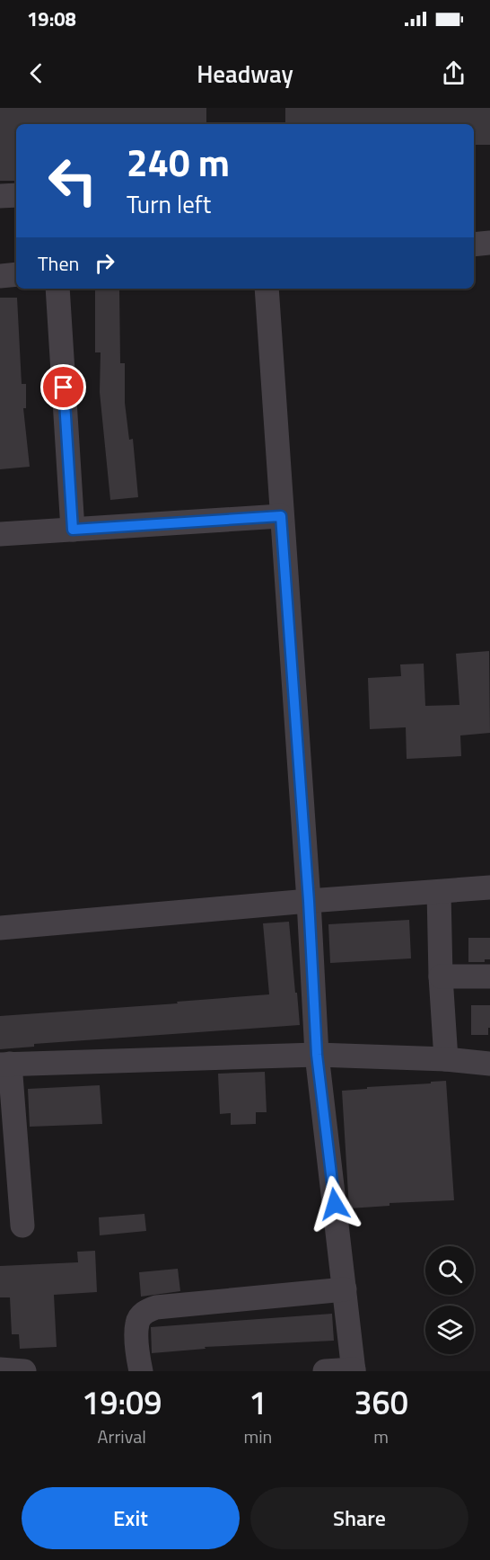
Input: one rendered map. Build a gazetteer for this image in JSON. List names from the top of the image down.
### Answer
{
  "page": {
    "status": "19:08",
    "header": "Headway",
    "turn": ["240 m", "Turn left"],
    "then": "Then",
    "eta": [
      "19:09",
      "Arrival",
      "1",
      "min",
      "360",
      "m"
    ],
    "buttons": ["Exit", "Share"]
  }
}
